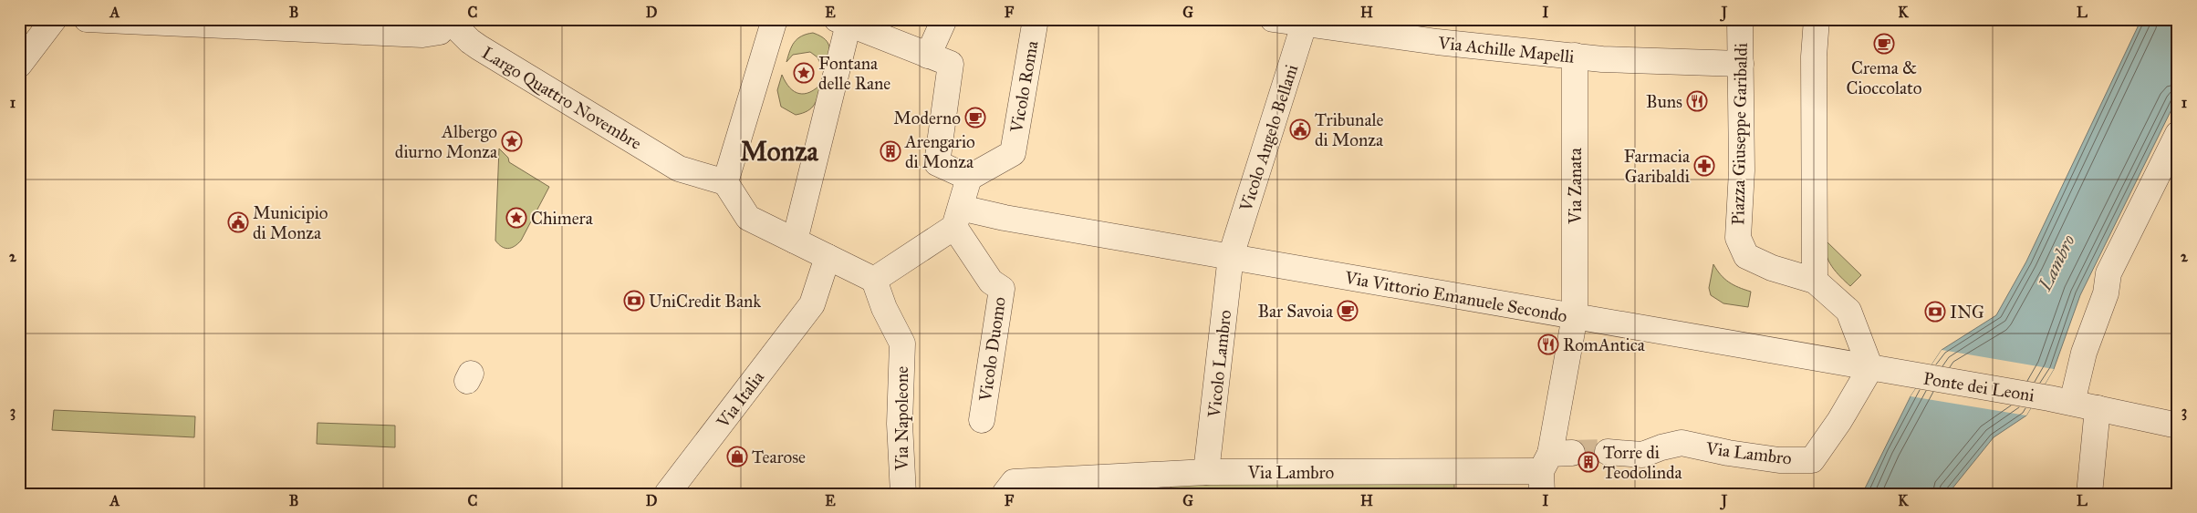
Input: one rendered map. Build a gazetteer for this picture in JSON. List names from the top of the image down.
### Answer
{
  "streets": {
    "street": [
      "Via Achille Mapelli",
      "Vicolo Roma",
      "Largo Quattro Novembre",
      "Piazza Giuseppe Garibaldi",
      "Vicolo Angelo Bellani",
      "Via Zanata",
      "Via Vittorio Emanuele Secondo",
      "Vicolo Duomo",
      "Vicolo Lambro",
      "Ponte dei Leoni",
      "Via Italia",
      "Via Napoleone",
      "Via Lambro"
    ]
  },
  "crossings": [
    ["Via Achille Mapelli", "Piazza Giuseppe Garibaldi"],
    ["Via Achille Mapelli", "Vicolo Angelo Bellani"],
    ["Via Achille Mapelli", "Via Zanata"],
    ["Piazza Giuseppe Garibaldi", "Via Vittorio Emanuele Secondo"],
    ["Piazza Giuseppe Garibaldi", "Via Lambro"],
    ["Vicolo Angelo Bellani", "Via Vittorio Emanuele Secondo"],
    ["Vicolo Angelo Bellani", "Vicolo Lambro"],
    ["Via Zanata", "Via Vittorio Emanuele Secondo"],
    ["Via Zanata", "Via Lambro"],
    ["Via Vittorio Emanuele Secondo", "Vicolo Duomo"],
    ["Via Vittorio Emanuele Secondo", "Vicolo Lambro"],
    ["Via Vittorio Emanuele Secondo", "Ponte dei Leoni"],
    ["Via Vittorio Emanuele Secondo", "Via Lambro"],
    ["Vicolo Lambro", "Via Lambro"]
  ],
  "districts": ["Monza"],
  "water": ["Lambro"],
  "places": {
    "cafe": ["Crema & Cioccolato", "Moderno", "Bar Savoia"],
    "place": ["Fontana delle Rane", "Albergo diurno Monza", "Chimera"],
    "restaurant": ["Buns", "RomAntica"],
    "public building": ["Tribunale di Monza", "Municipio di Monza"],
    "building": ["Arengario di Monza", "Torre di Teodolinda"],
    "pharmacy": ["Farmacia Garibaldi"],
    "bank": ["UniCredit Bank", "ING"],
    "shop": ["Tearose"]
  },
  "grid": {
    "columns": [
      "A",
      "B",
      "C",
      "D",
      "E",
      "F",
      "G",
      "H",
      "I",
      "J",
      "K",
      "L"
    ],
    "rows": ["1", "2", "3"]
  }
}
